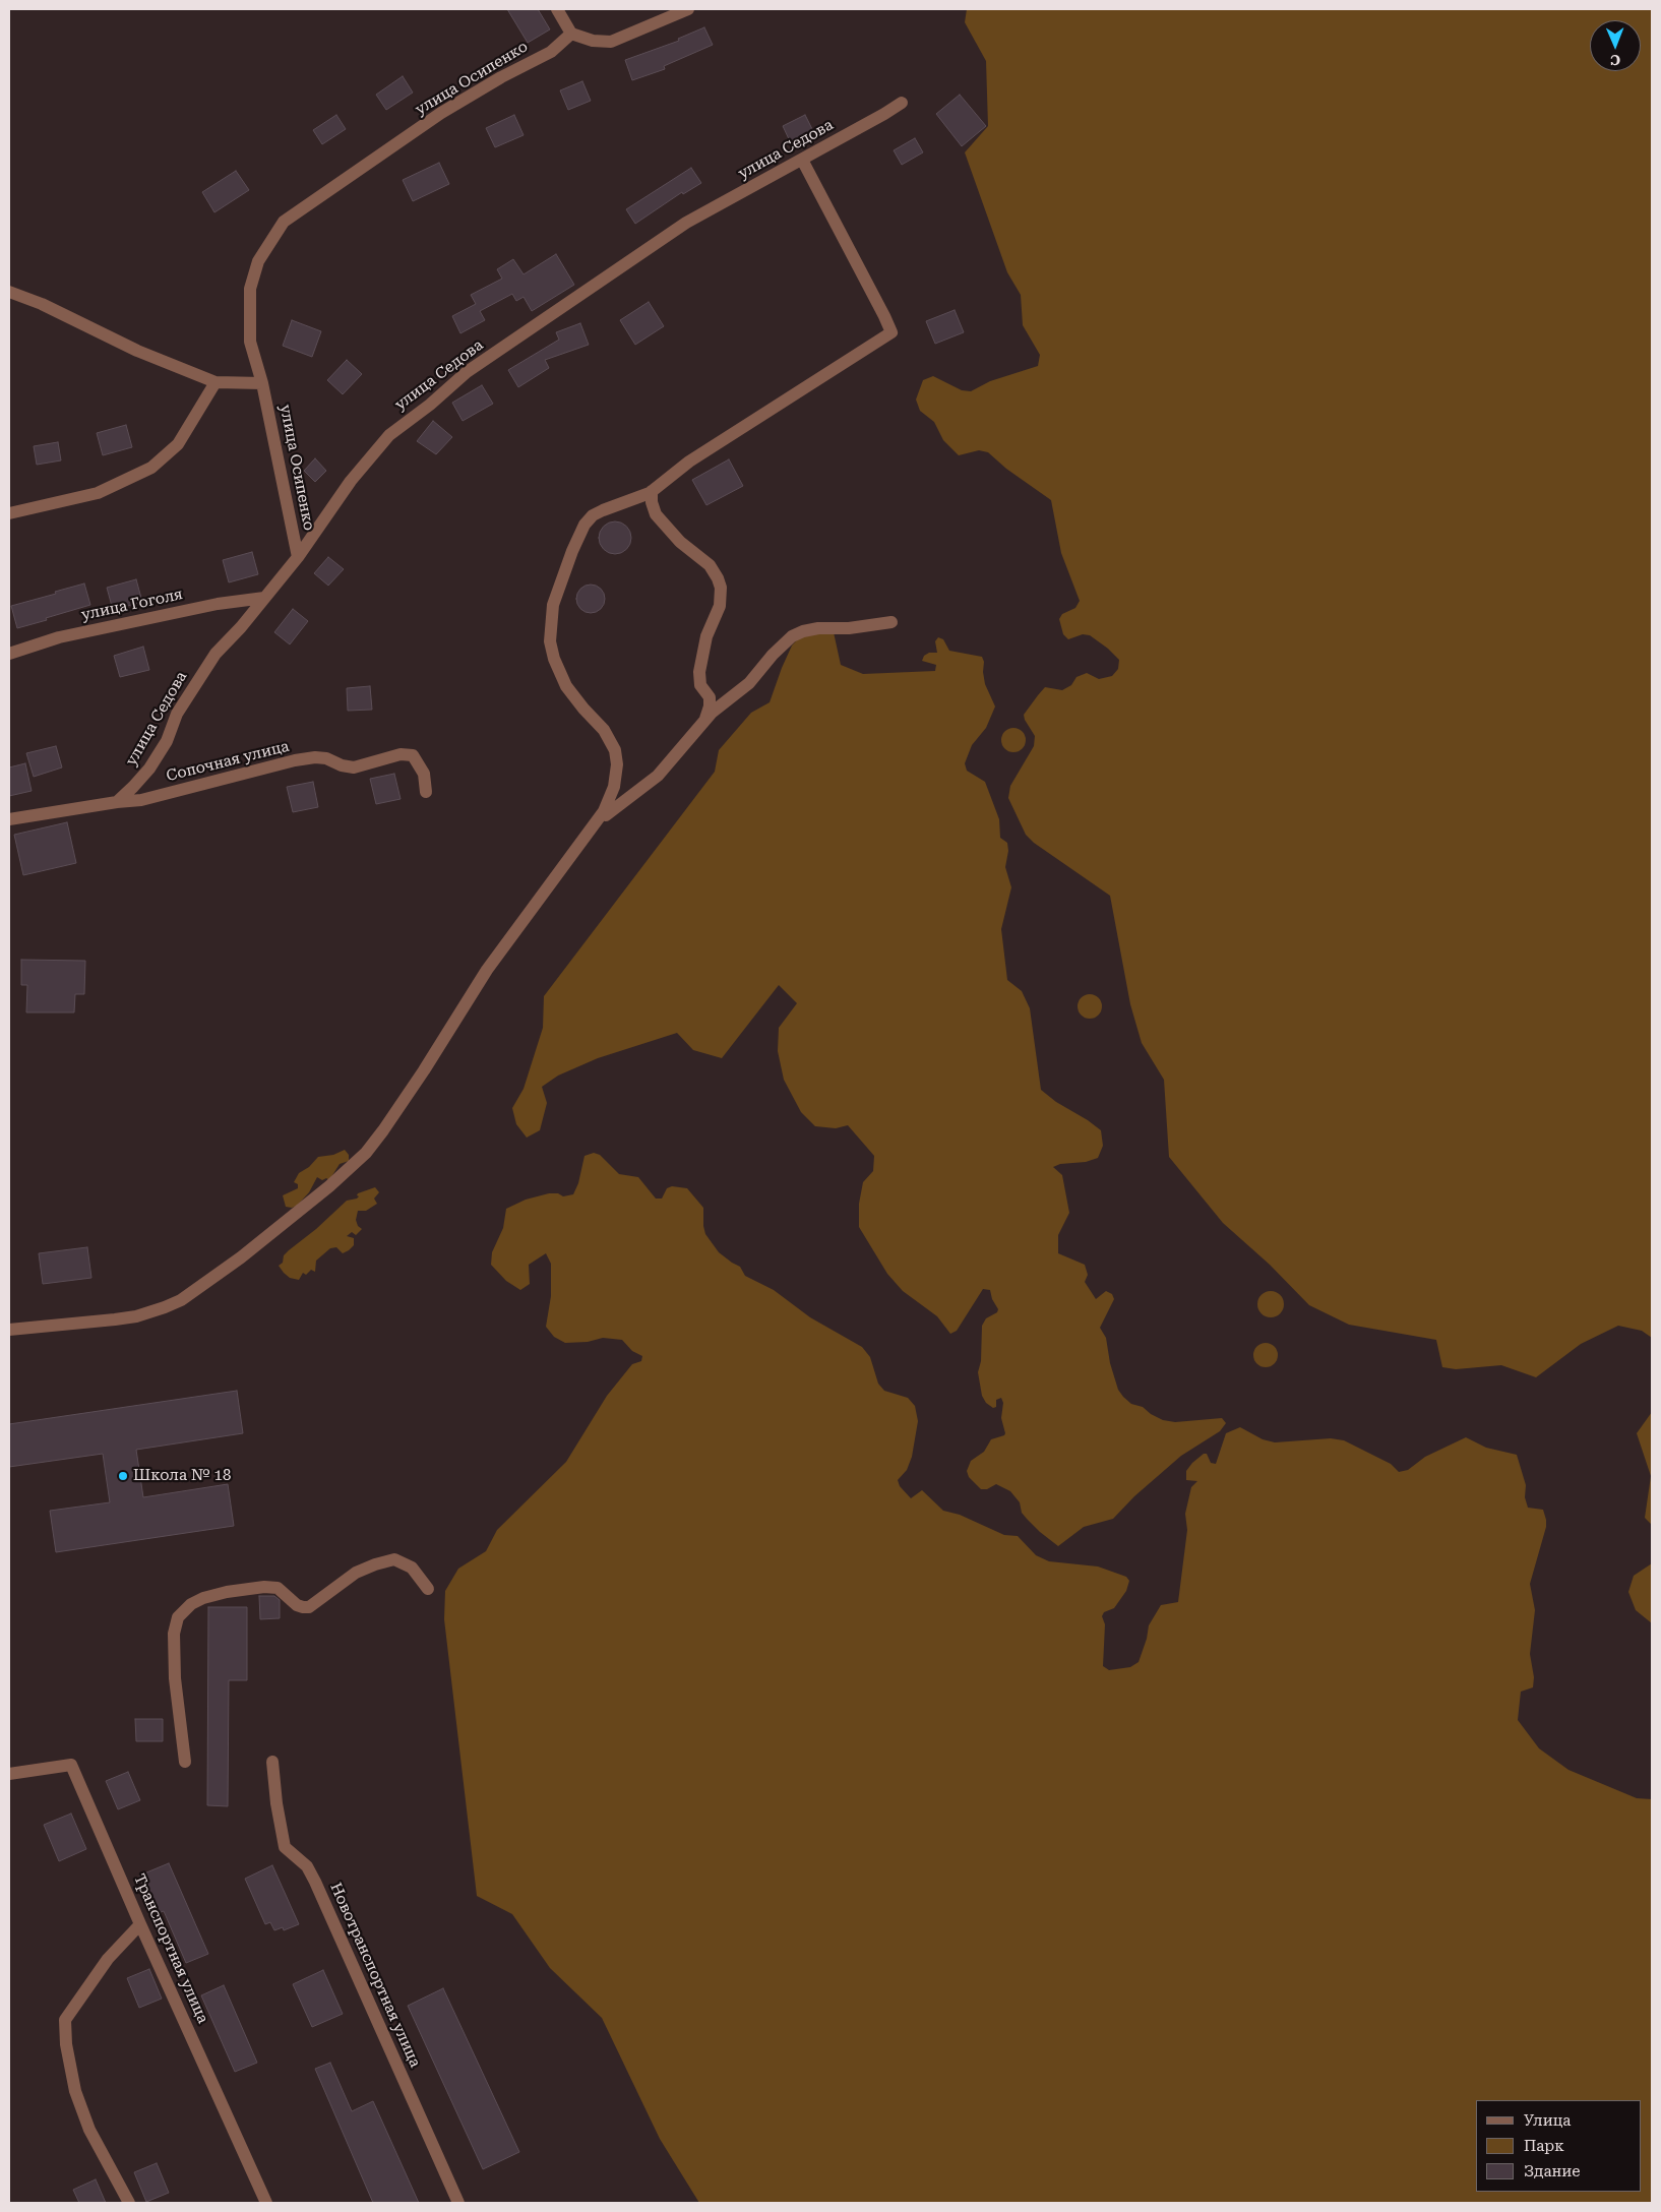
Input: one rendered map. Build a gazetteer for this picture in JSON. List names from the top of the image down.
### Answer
{
  "streets": {
    "street": [
      "улица Осипенко",
      "улица Седова",
      "улица Гоголя",
      "Сопочная улица",
      "Транспортная улица",
      "Новотранспортная улица"
    ]
  },
  "crossings": [
    ["улица Осипенко", "улица Седова"],
    ["улица Седова", "улица Гоголя"],
    ["улица Седова", "Сопочная улица"]
  ],
  "places": ["Школа № 18"],
  "legend": ["Улица", "Парк", "Здание"],
  "north": "bottom"
}
